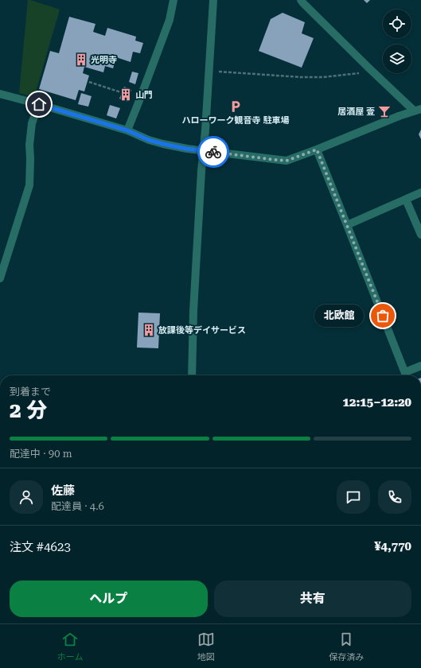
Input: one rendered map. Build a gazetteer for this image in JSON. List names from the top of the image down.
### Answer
{
  "places": {
    "building": ["光明寺", "山門", "放課後等デイサービス"],
    "parking": ["ハローワーク観音寺 駐車場"],
    "bar": ["居酒屋 壹"],
    "other": ["北欧館"]
  },
  "page": {
    "bubble": "北欧館",
    "heading": ["2 分", "到着まで", "12:15–12:20"],
    "panel": [
      "佐藤",
      "配達員 · 4.6",
      "注文 #4623",
      "¥4,770"
    ],
    "bar": "配達中 · 90 m",
    "buttons": ["ヘルプ", "共有"],
    "tabs": ["ホーム", "地図", "保存済み"]
  }
}
